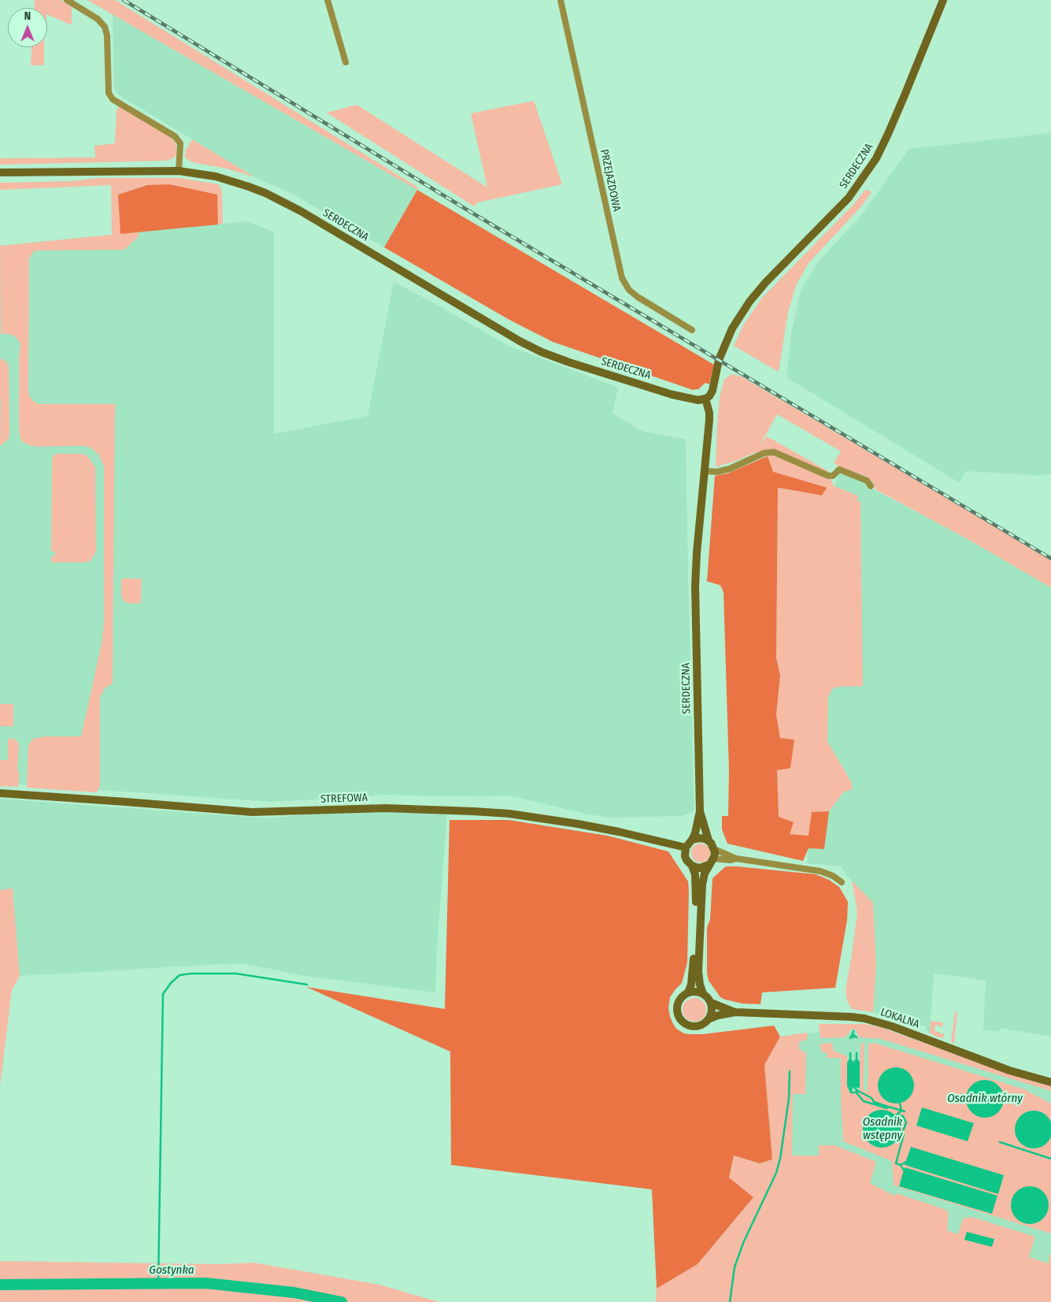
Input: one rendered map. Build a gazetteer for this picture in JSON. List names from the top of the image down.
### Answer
{
  "streets": {
    "street": [
      "SERDECZNA",
      "PRZEJAZDOWA",
      "STREFOWA",
      "LOKALNA"
    ]
  },
  "crossings": [
    ["SERDECZNA", "STREFOWA"]
  ],
  "water": ["Osadnik wtórny", "Osadnik wstępny", "Gostynka"],
  "north": "top"
}
